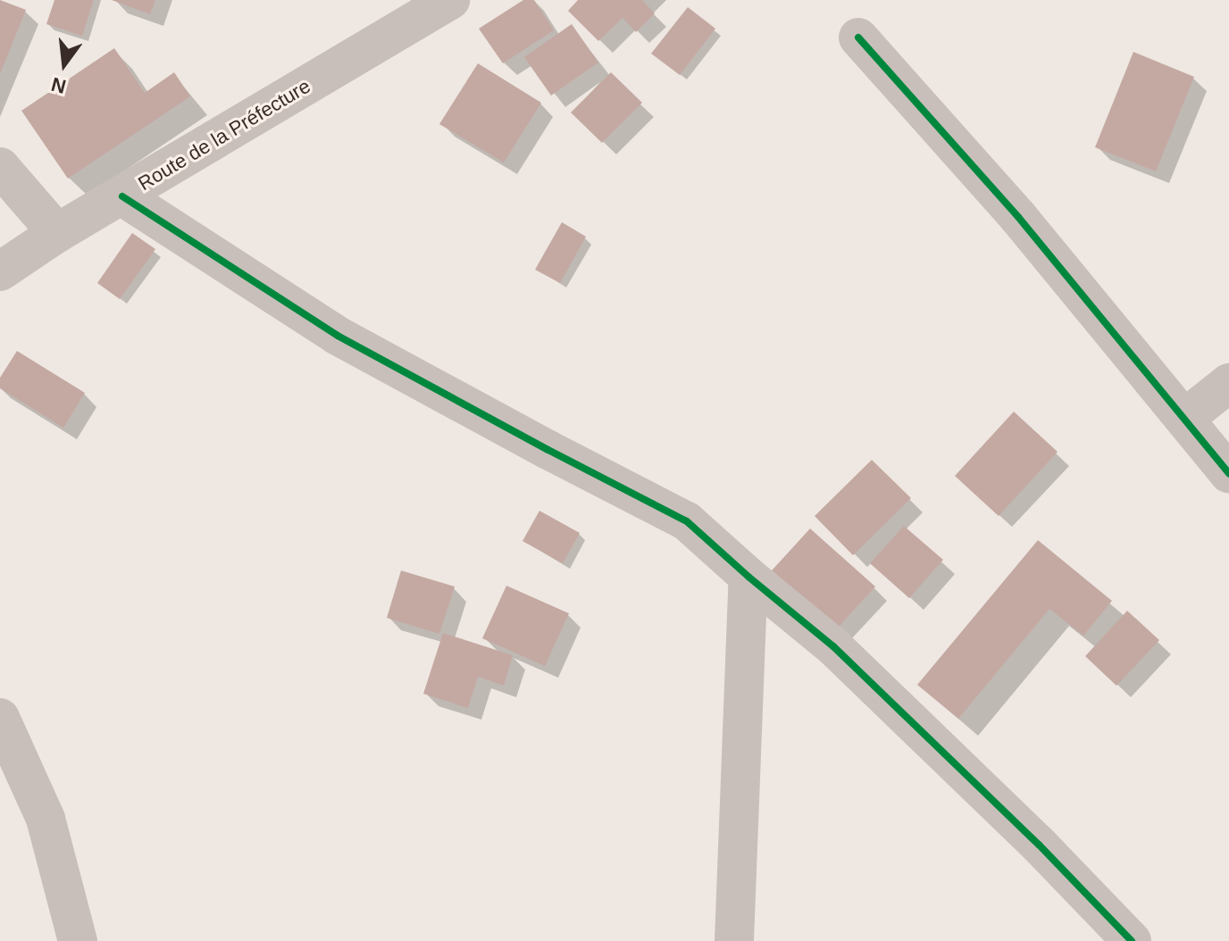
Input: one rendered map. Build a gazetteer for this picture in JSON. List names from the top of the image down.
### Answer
{
  "streets": {
    "street": ["Route de la Préfecture"]
  },
  "north": "bottom"
}
